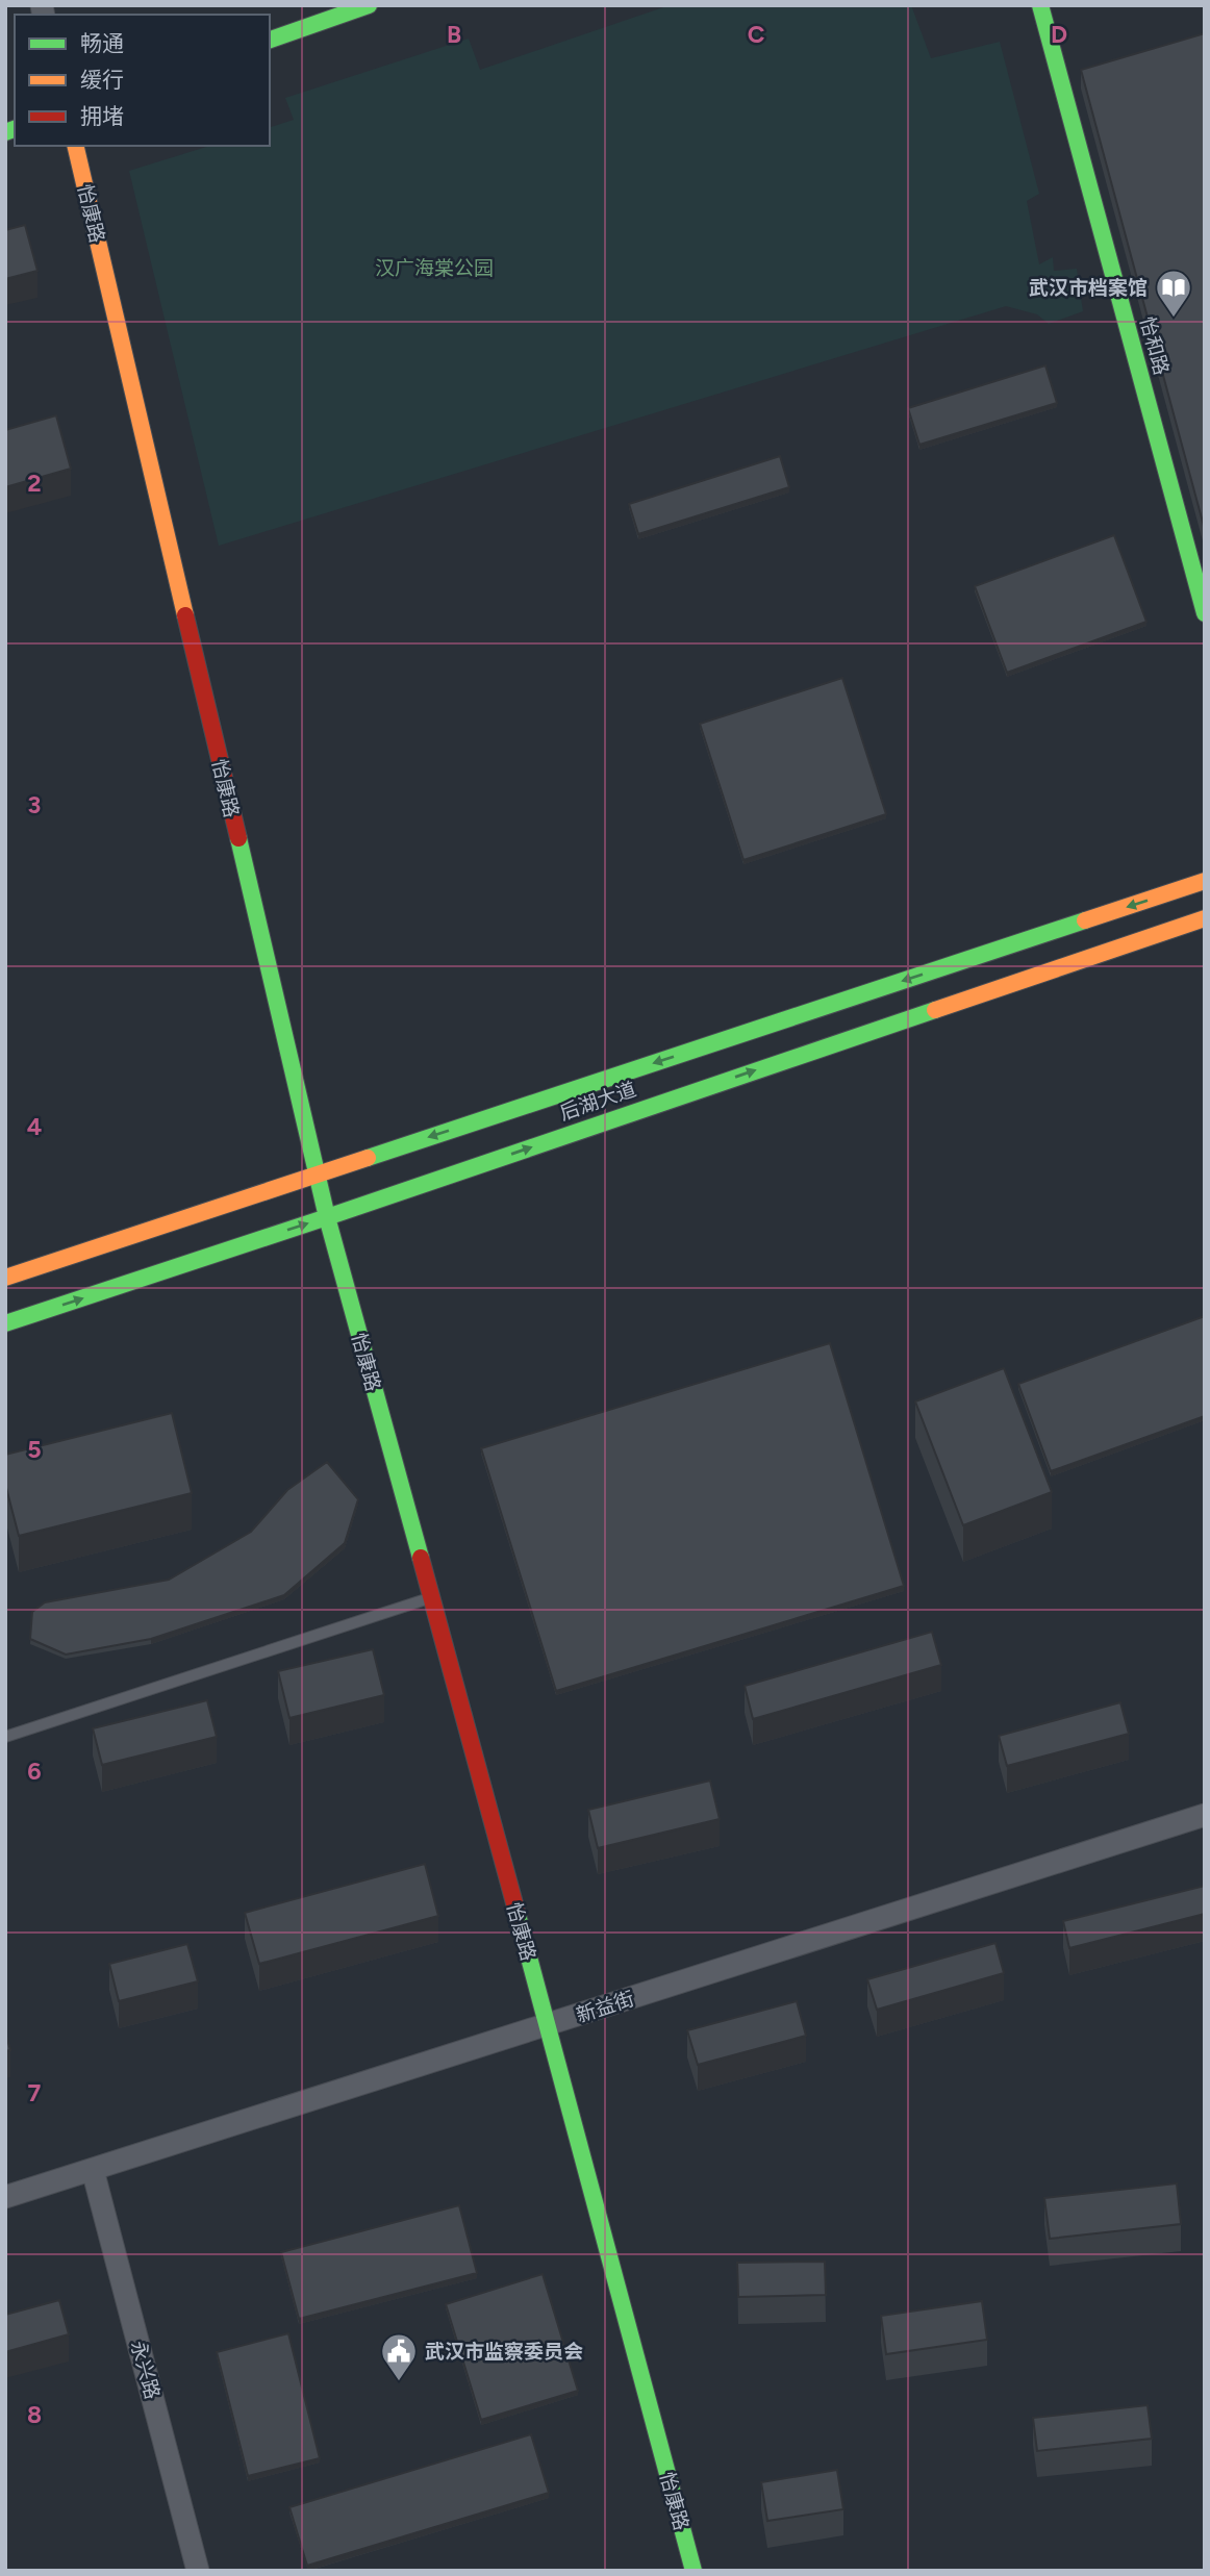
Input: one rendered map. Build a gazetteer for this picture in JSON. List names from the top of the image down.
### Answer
{
  "streets": {
    "street": [
      "怡康路",
      "怡和路",
      "后湖大道",
      "新益街",
      "永兴路"
    ]
  },
  "crossings": [
    ["怡康路", "后湖大道"],
    ["怡康路", "新益街"],
    ["新益街", "永兴路"]
  ],
  "parks": ["汉广海棠公园"],
  "places": {
    "library": ["武汉市档案馆"],
    "public building": ["武汉市监察委员会"]
  },
  "legend": ["畅通", "缓行", "拥堵"],
  "grid": {
    "columns": ["B", "C", "D"],
    "rows": [
      "2",
      "3",
      "4",
      "5",
      "6",
      "7",
      "8"
    ]
  }
}
